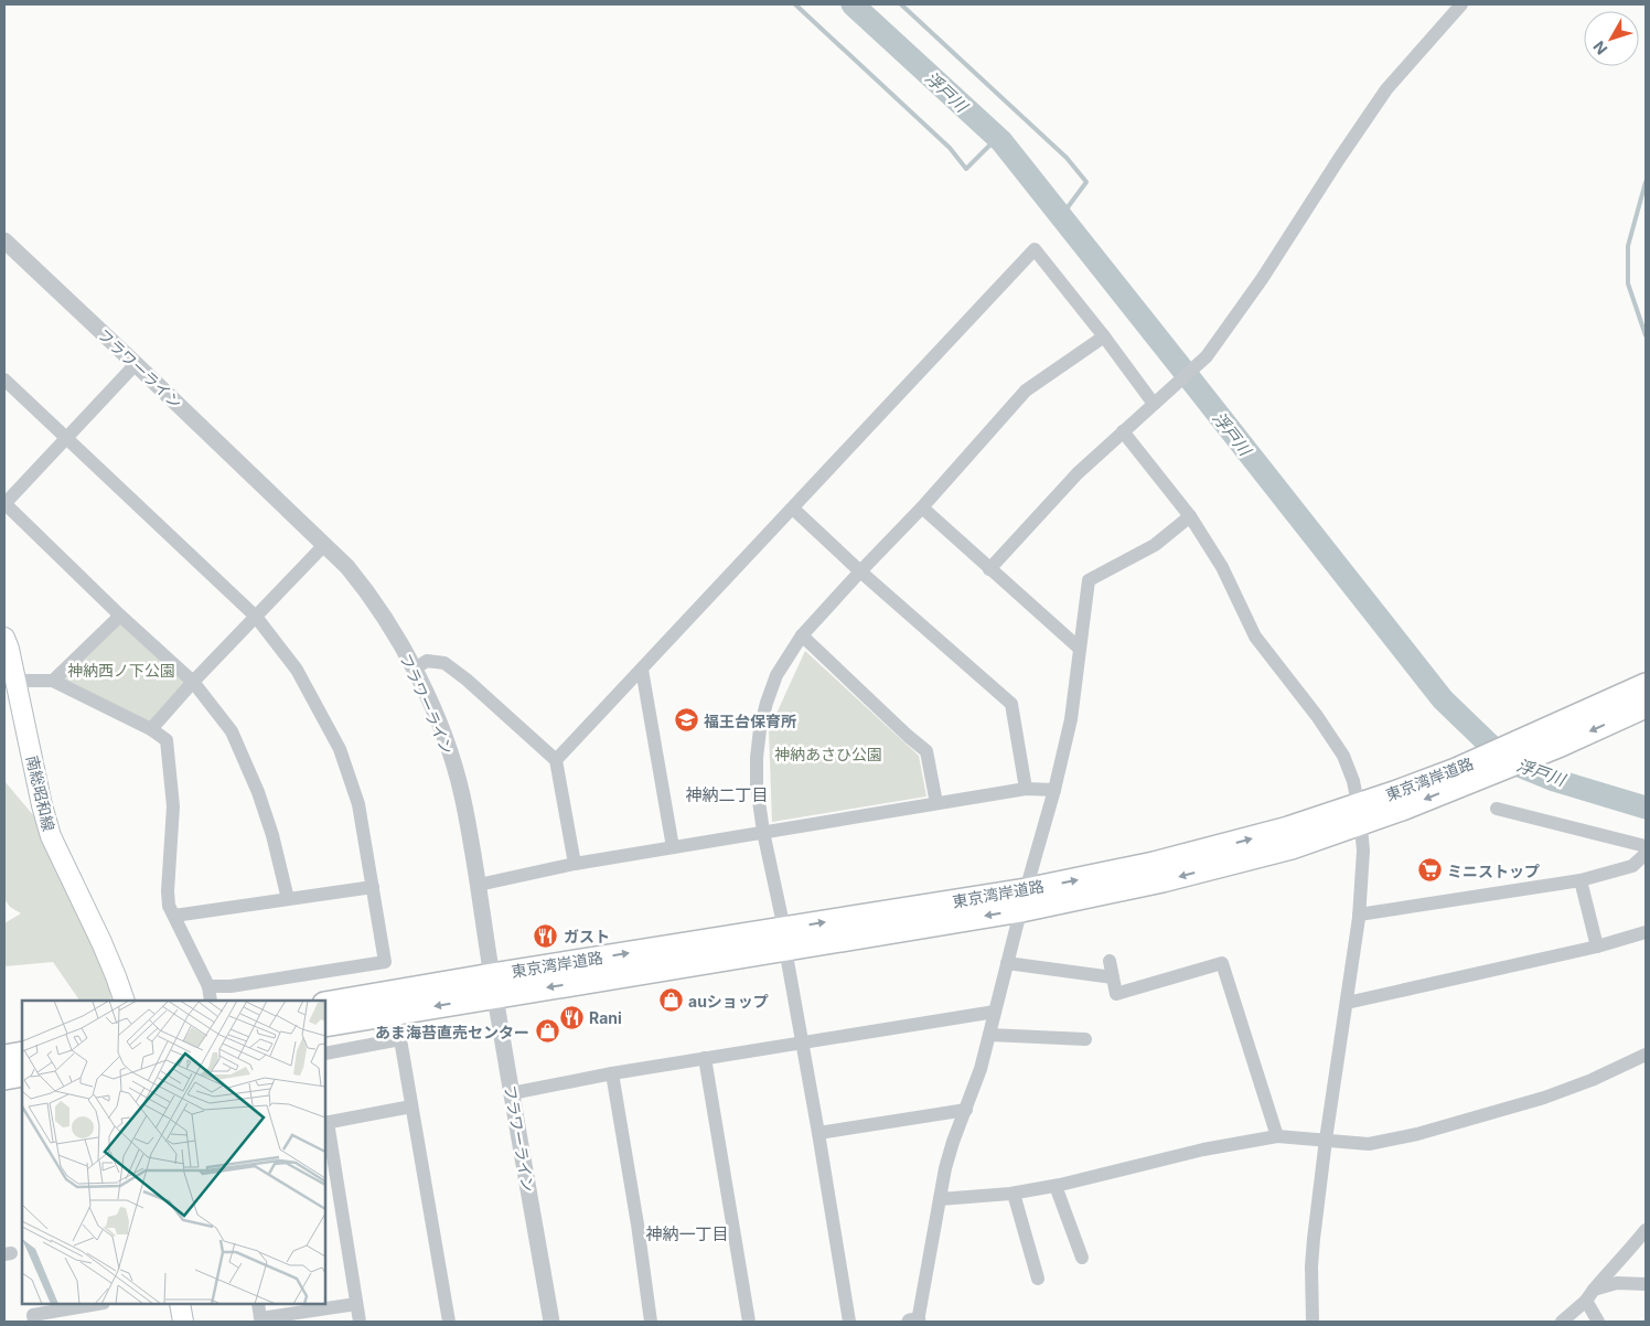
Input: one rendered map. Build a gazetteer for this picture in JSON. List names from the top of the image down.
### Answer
{
  "streets": {
    "highway": ["東京湾岸道路"],
    "main road": ["南総昭和線"],
    "street": ["フラワーライン"]
  },
  "crossings": [
    ["フラワーライン", "東京湾岸道路"]
  ],
  "districts": ["神納二丁目", "神納一丁目"],
  "water": ["浮戸川"],
  "parks": ["神納西ノ下公園", "神納あさひ公園"],
  "places": {
    "school or university": ["福王台保育所"],
    "supermarket": ["ミニストップ"],
    "restaurant": ["ガスト", "Rani"],
    "shop": ["auショップ", "あま海苔直売センター"]
  },
  "north": "bottom left"
}
